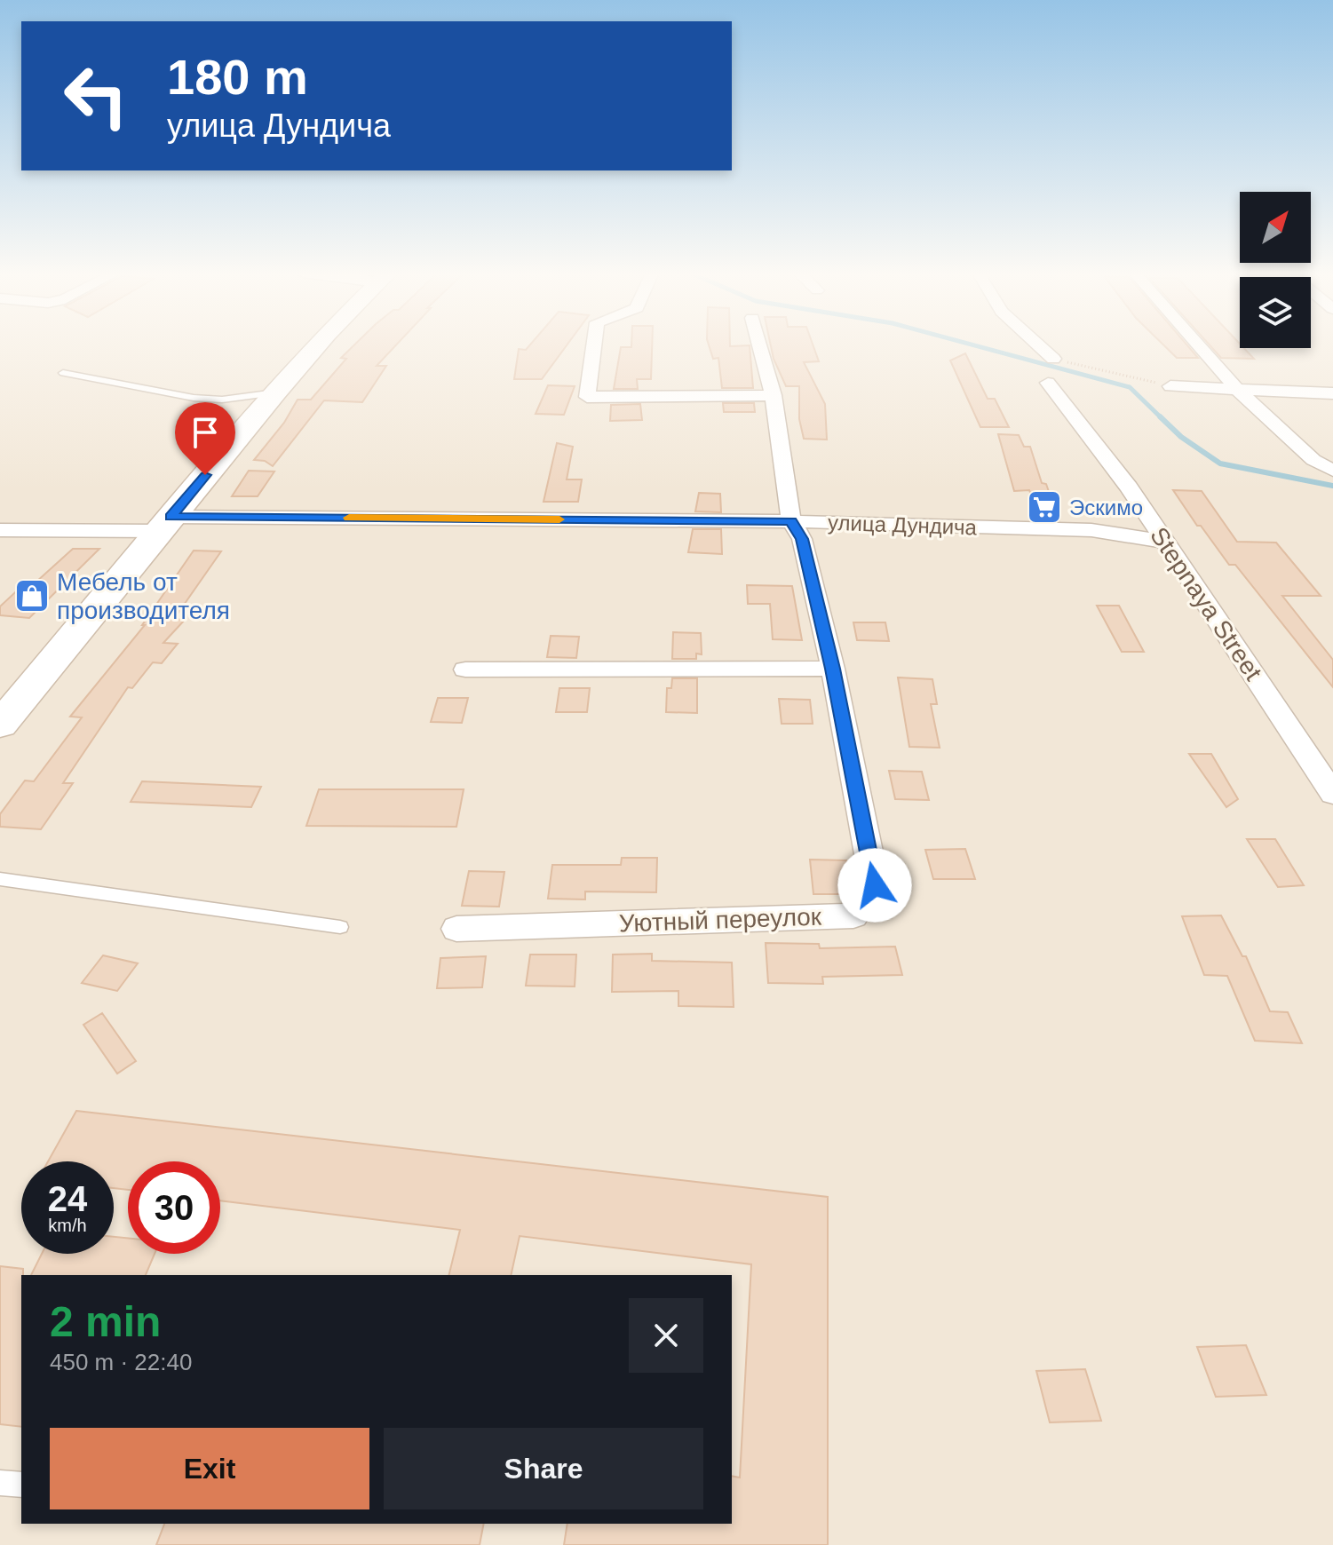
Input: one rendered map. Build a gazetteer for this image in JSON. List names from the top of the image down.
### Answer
{
  "streets": {
    "street": ["улица Дундича", "Stepnaya Street", "Уютный переулок"]
  },
  "crossings": [
    ["улица Дундича", "Stepnaya Street"],
    ["улица Дундича", "Уютный переулок"]
  ],
  "places": {
    "supermarket": ["Эскимо"],
    "shop": ["Мебель от производителя"]
  },
  "north": "top right",
  "page": {
    "turn": ["180 m", "улица Дундича"],
    "speed": "24 km/h",
    "limit": "30",
    "heading": ["2 min", "450 m · 22:40"],
    "buttons": ["Exit", "Share"]
  }
}
